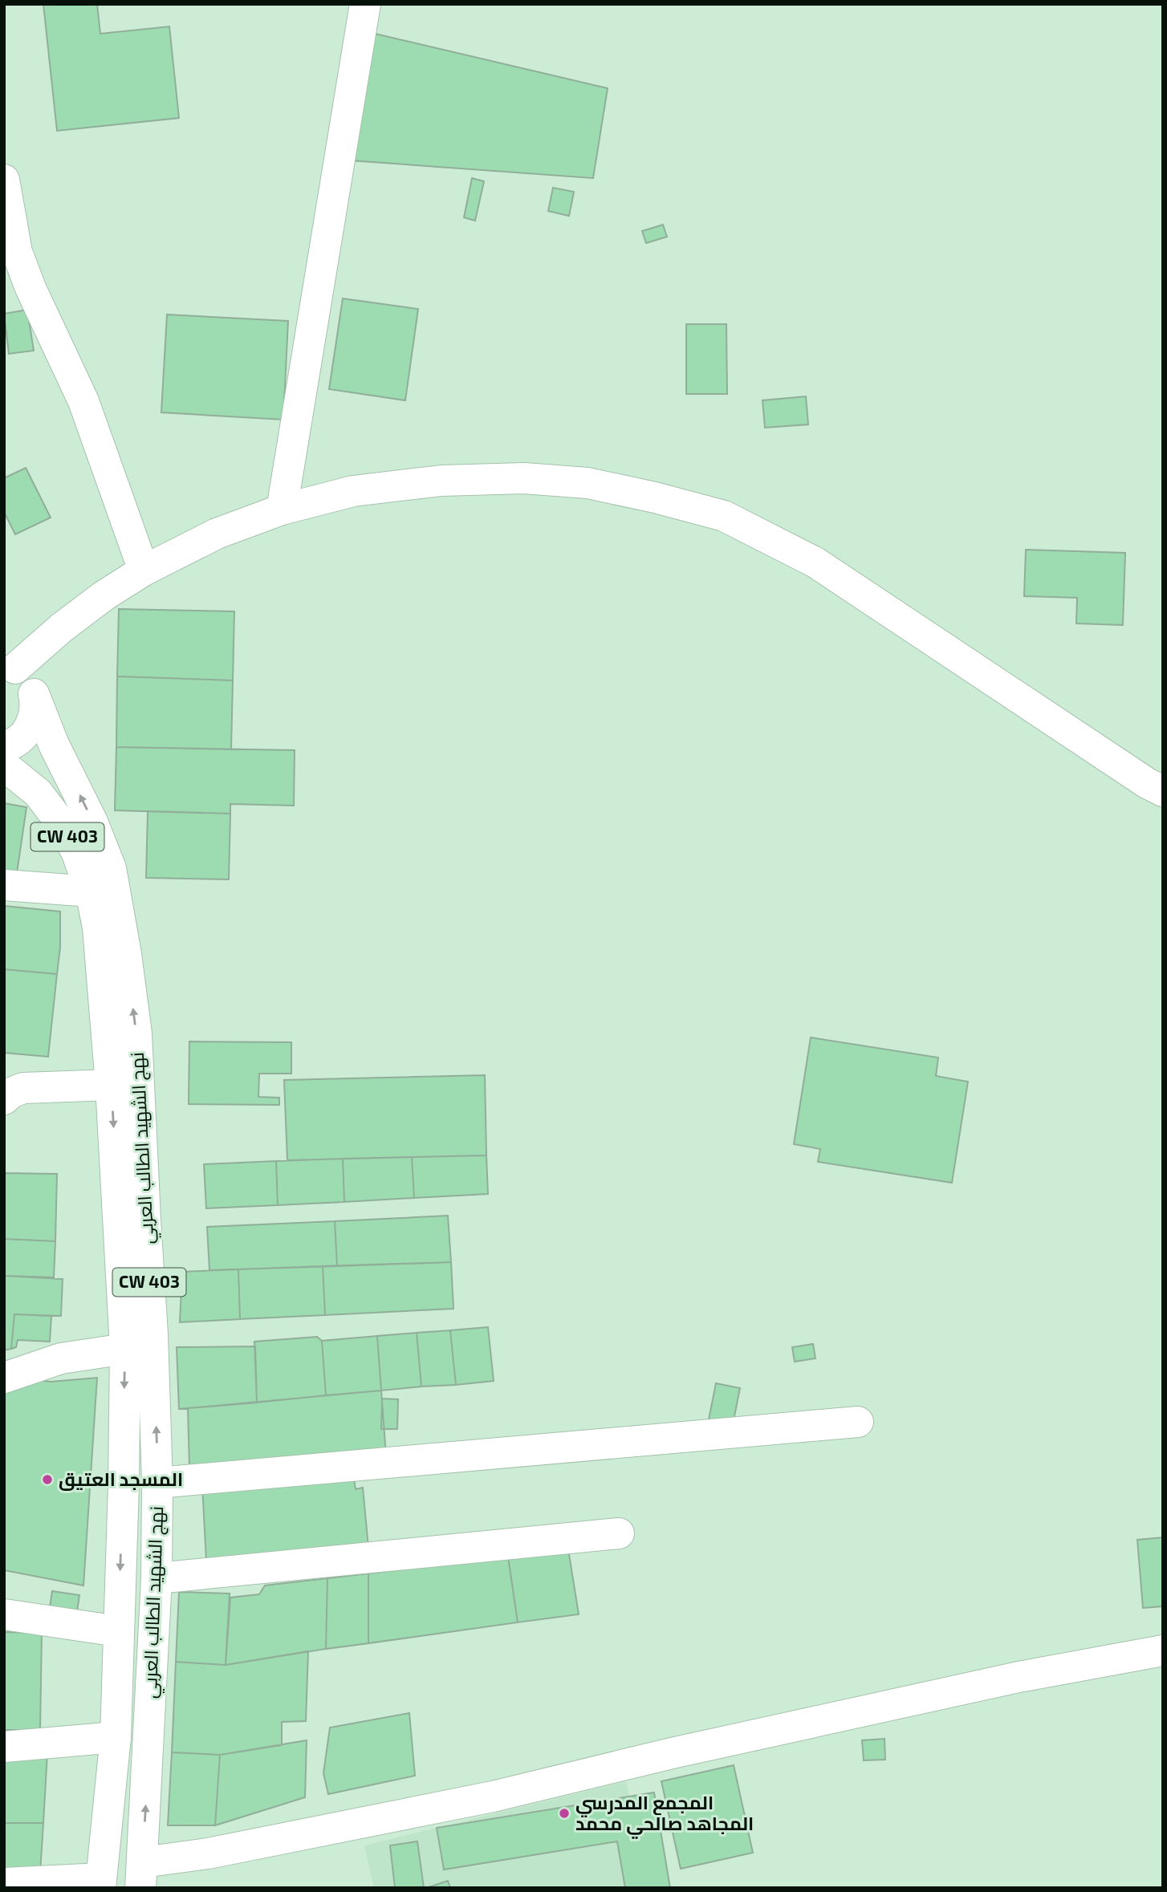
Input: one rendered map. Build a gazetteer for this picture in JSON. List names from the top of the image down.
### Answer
{
  "streets": {
    "street": ["CW 403", "نهج الشهيد الطالب العربي"]
  },
  "places": ["المسجد العتيق", "المجمع المدرسي المجاهد صالحي محمد"]
}
